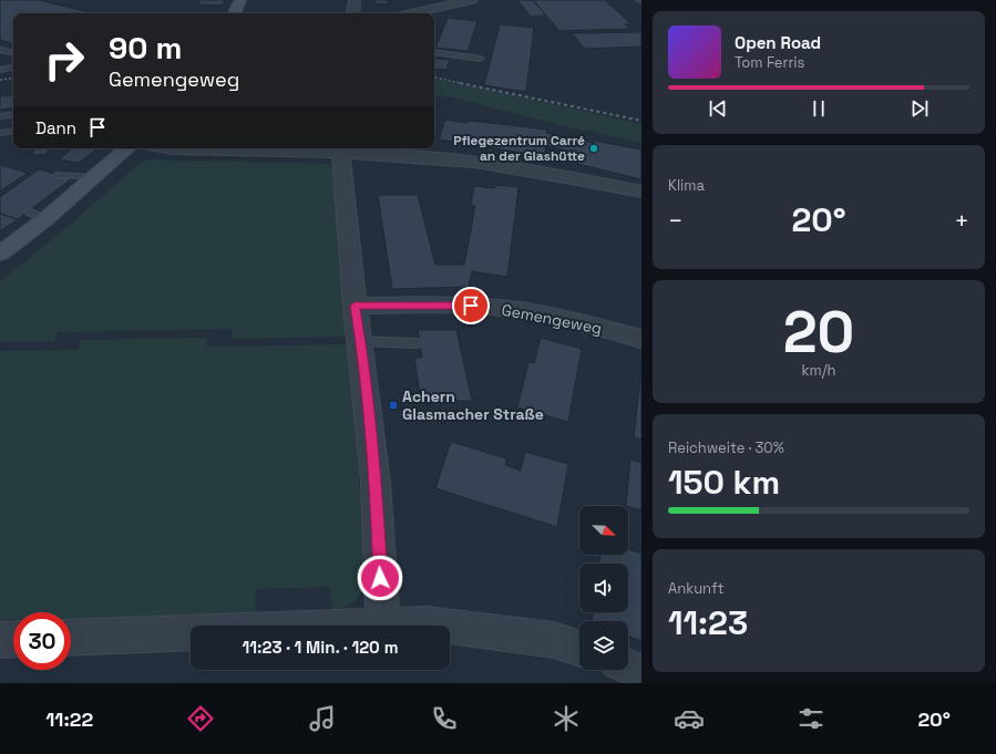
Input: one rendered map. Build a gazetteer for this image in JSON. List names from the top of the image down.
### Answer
{
  "streets": {
    "street": ["Gemengeweg"]
  },
  "places": {
    "other": ["Pflegezentrum Carré an der Glashütte"],
    "transit": ["Achern Glasmacher Straße"]
  },
  "north": "bottom right",
  "page": {
    "turn": ["90 m", "Gemengeweg"],
    "song": ["Open Road", "Tom Ferris"],
    "then": "Dann",
    "tile": [
      "Klima",
      ["20", "km/h"],
      ["Reichweite · 30%", "150 km"],
      ["Ankunft", "11:23"]
    ],
    "heat": ["−", "20°", "+"],
    "limit": "30",
    "trip": "11:23 · 1 Min. · 120 m",
    "tabs": ["11:22", "20°"]
  }
}
